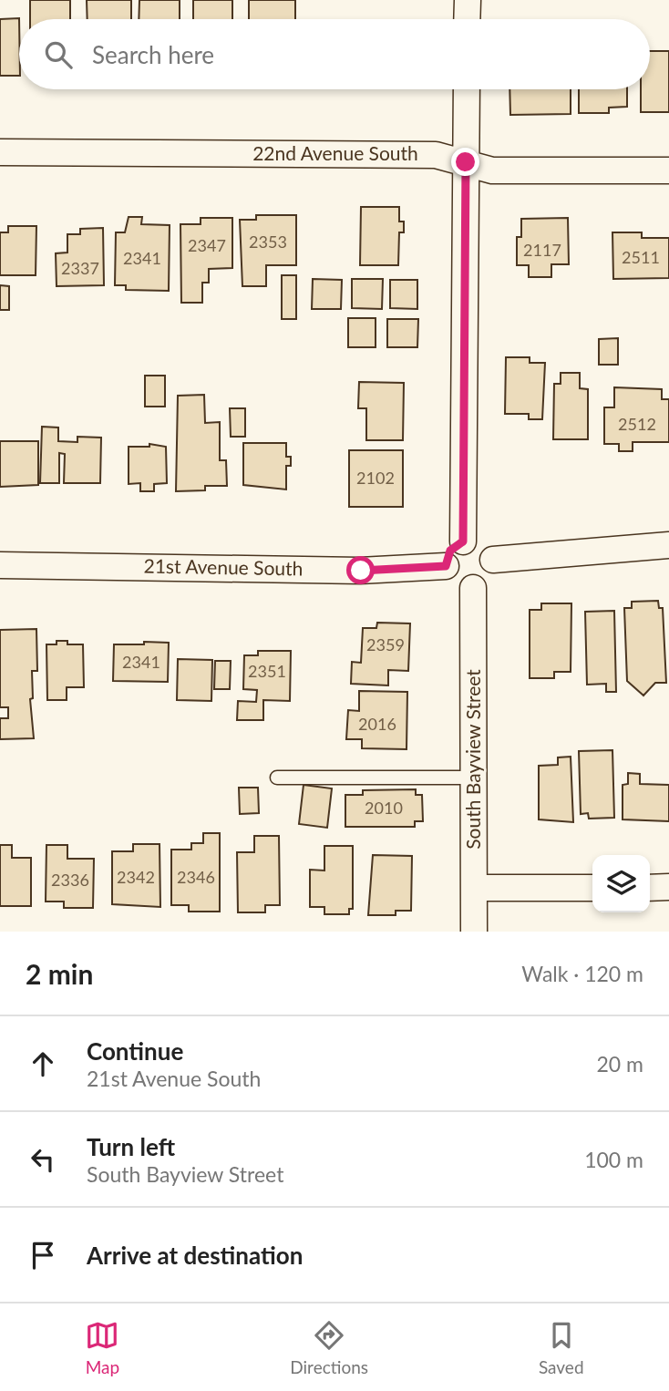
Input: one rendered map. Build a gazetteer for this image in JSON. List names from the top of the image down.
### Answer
{
  "streets": {
    "street": ["22nd Avenue South", "21st Avenue South", "South Bayview Street"]
  },
  "crossings": [
    ["21st Avenue South", "South Bayview Street"]
  ],
  "house_numbers": [
    "2353",
    "2347",
    "2117",
    "2511",
    "2341",
    "2337",
    "2512",
    "2102",
    "2359",
    "2341",
    "2351",
    "2016",
    "2010",
    "2342",
    "2346",
    "2336"
  ],
  "page": {
    "search": "Search here",
    "heading": ["2 min", "Walk · 120 m"],
    "list": [
      ["Continue", "21st Avenue South", "20 m"],
      ["Turn left", "South Bayview Street", "100 m"],
      "Arrive at destination"
    ],
    "nav": ["Map", "Directions", "Saved"]
  }
}
